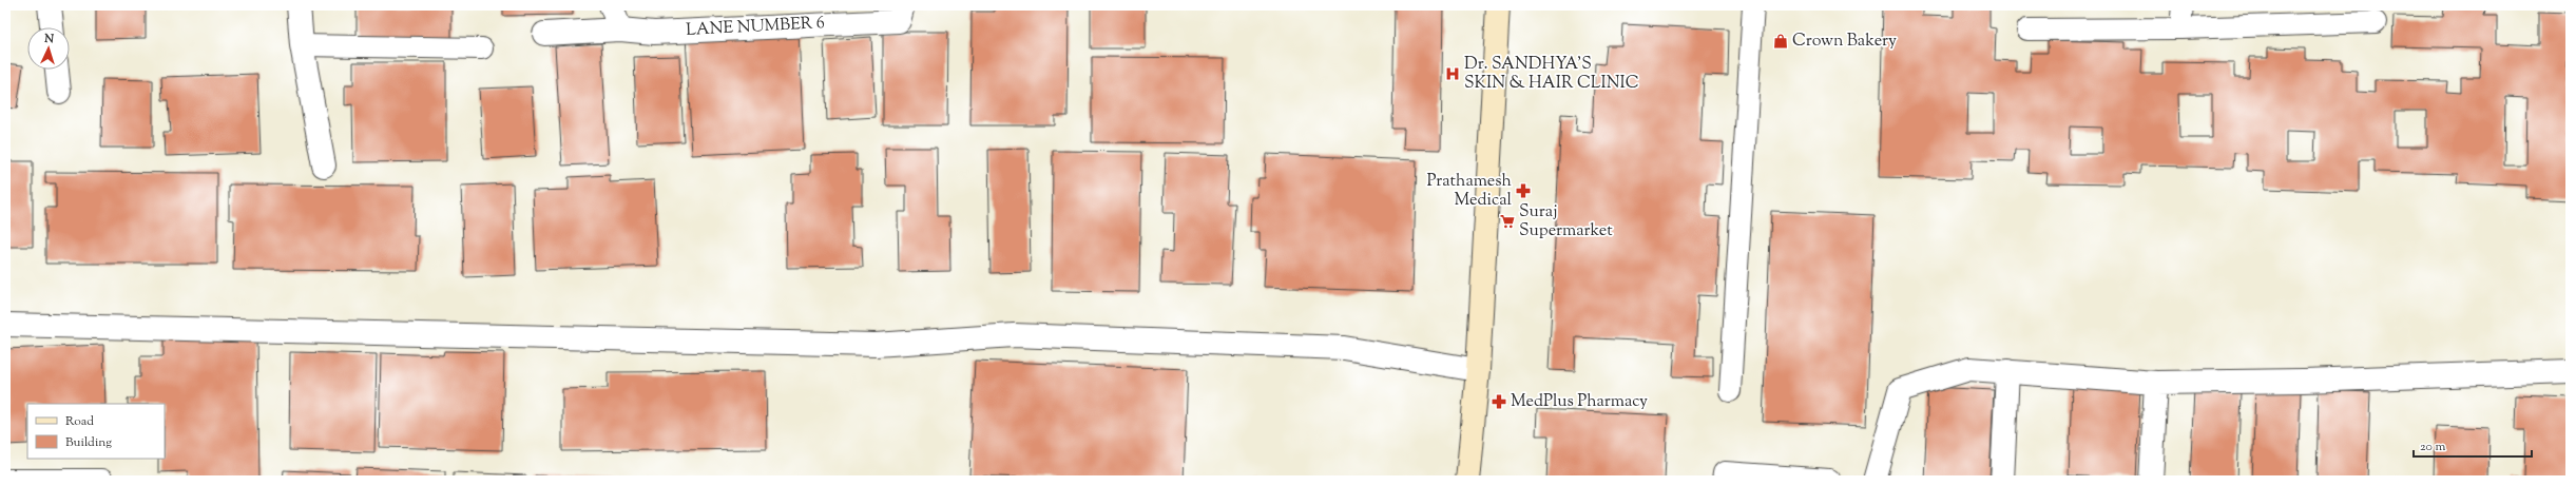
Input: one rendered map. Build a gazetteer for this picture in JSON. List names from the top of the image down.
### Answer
{
  "streets": {
    "street": ["LANE NUMBER 6"]
  },
  "places": {
    "shop": ["Crown Bakery"],
    "hospital": ["Dr. SANDHYA'S SKIN & HAIR CLINIC"],
    "pharmacy": ["Prathamesh Medical", "MedPlus Pharmacy"],
    "supermarket": ["Suraj Supermarket"]
  },
  "legend": ["Road", "Building"],
  "scale_bar": "20 m",
  "north": "top"
}
